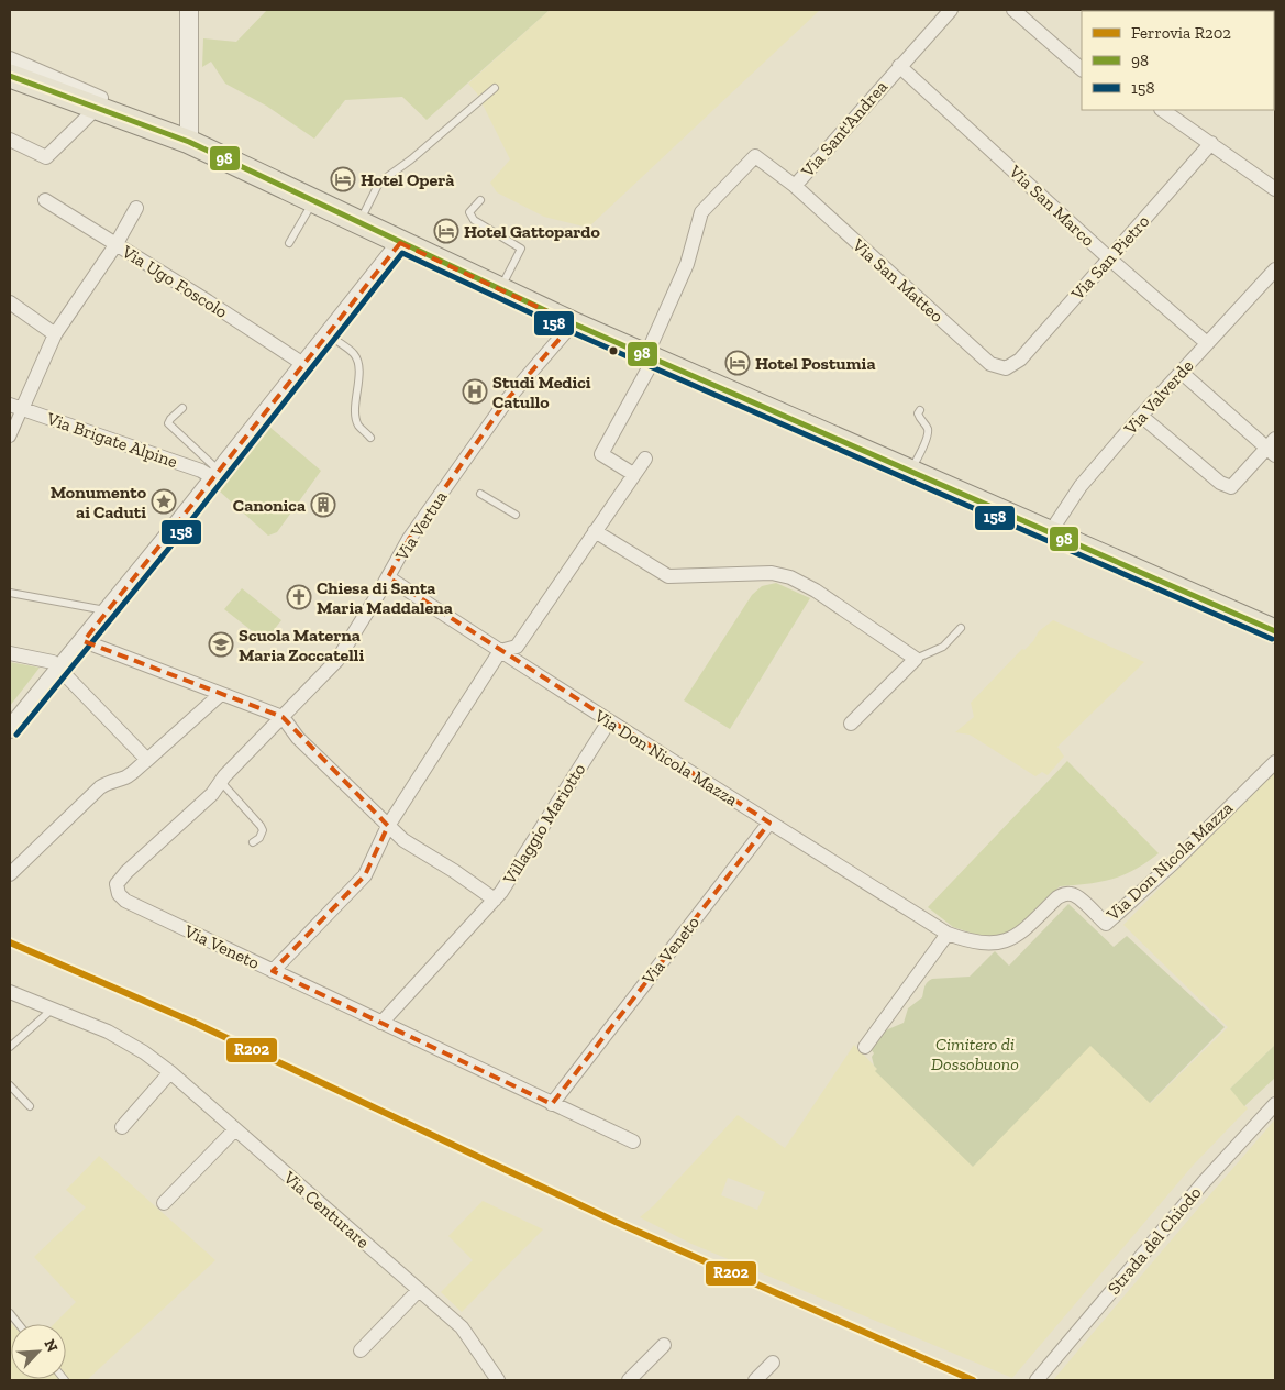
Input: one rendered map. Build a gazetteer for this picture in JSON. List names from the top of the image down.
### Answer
{
  "streets": {
    "street": [
      "Via Sant'Andrea",
      "Via San Marco",
      "Via San Pietro",
      "Via San Matteo",
      "Via Ugo Foscolo",
      "Via Valverde",
      "Via Brigate Alpine",
      "Via Vertua",
      "Via Don Nicola Mazza",
      "Villaggio Mariotto",
      "Via Veneto",
      "Via Centurare",
      "Strada del Chiodo"
    ]
  },
  "crossings": [
    ["Via Sant'Andrea", "Via San Marco"],
    ["Via Sant'Andrea", "Via San Matteo"],
    ["Via San Marco", "Via San Pietro"],
    ["Via San Marco", "Via Valverde"],
    ["Via San Pietro", "Via San Matteo"],
    ["Via Vertua", "Via Don Nicola Mazza"],
    ["Via Vertua", "Villaggio Mariotto"],
    ["Via Vertua", "Via Veneto"],
    ["Via Don Nicola Mazza", "Villaggio Mariotto"],
    ["Via Don Nicola Mazza", "Via Veneto"],
    ["Villaggio Mariotto", "Via Veneto"]
  ],
  "parks": ["Cimitero di Dossobuono"],
  "places": {
    "hotel": ["Hotel Operà", "Hotel Gattopardo", "Hotel Postumia"],
    "hospital": ["Studi Medici Catullo"],
    "place": ["Monumento ai Caduti"],
    "building": ["Canonica"],
    "church": ["Chiesa di Santa Maria Maddalena"],
    "school or university": ["Scuola Materna Maria Zoccatelli"]
  },
  "lines": ["transit line 98", "transit line 158", "rail line R202"],
  "legend": ["Ferrovia R202", "98", "158"],
  "north": "top right"
}
